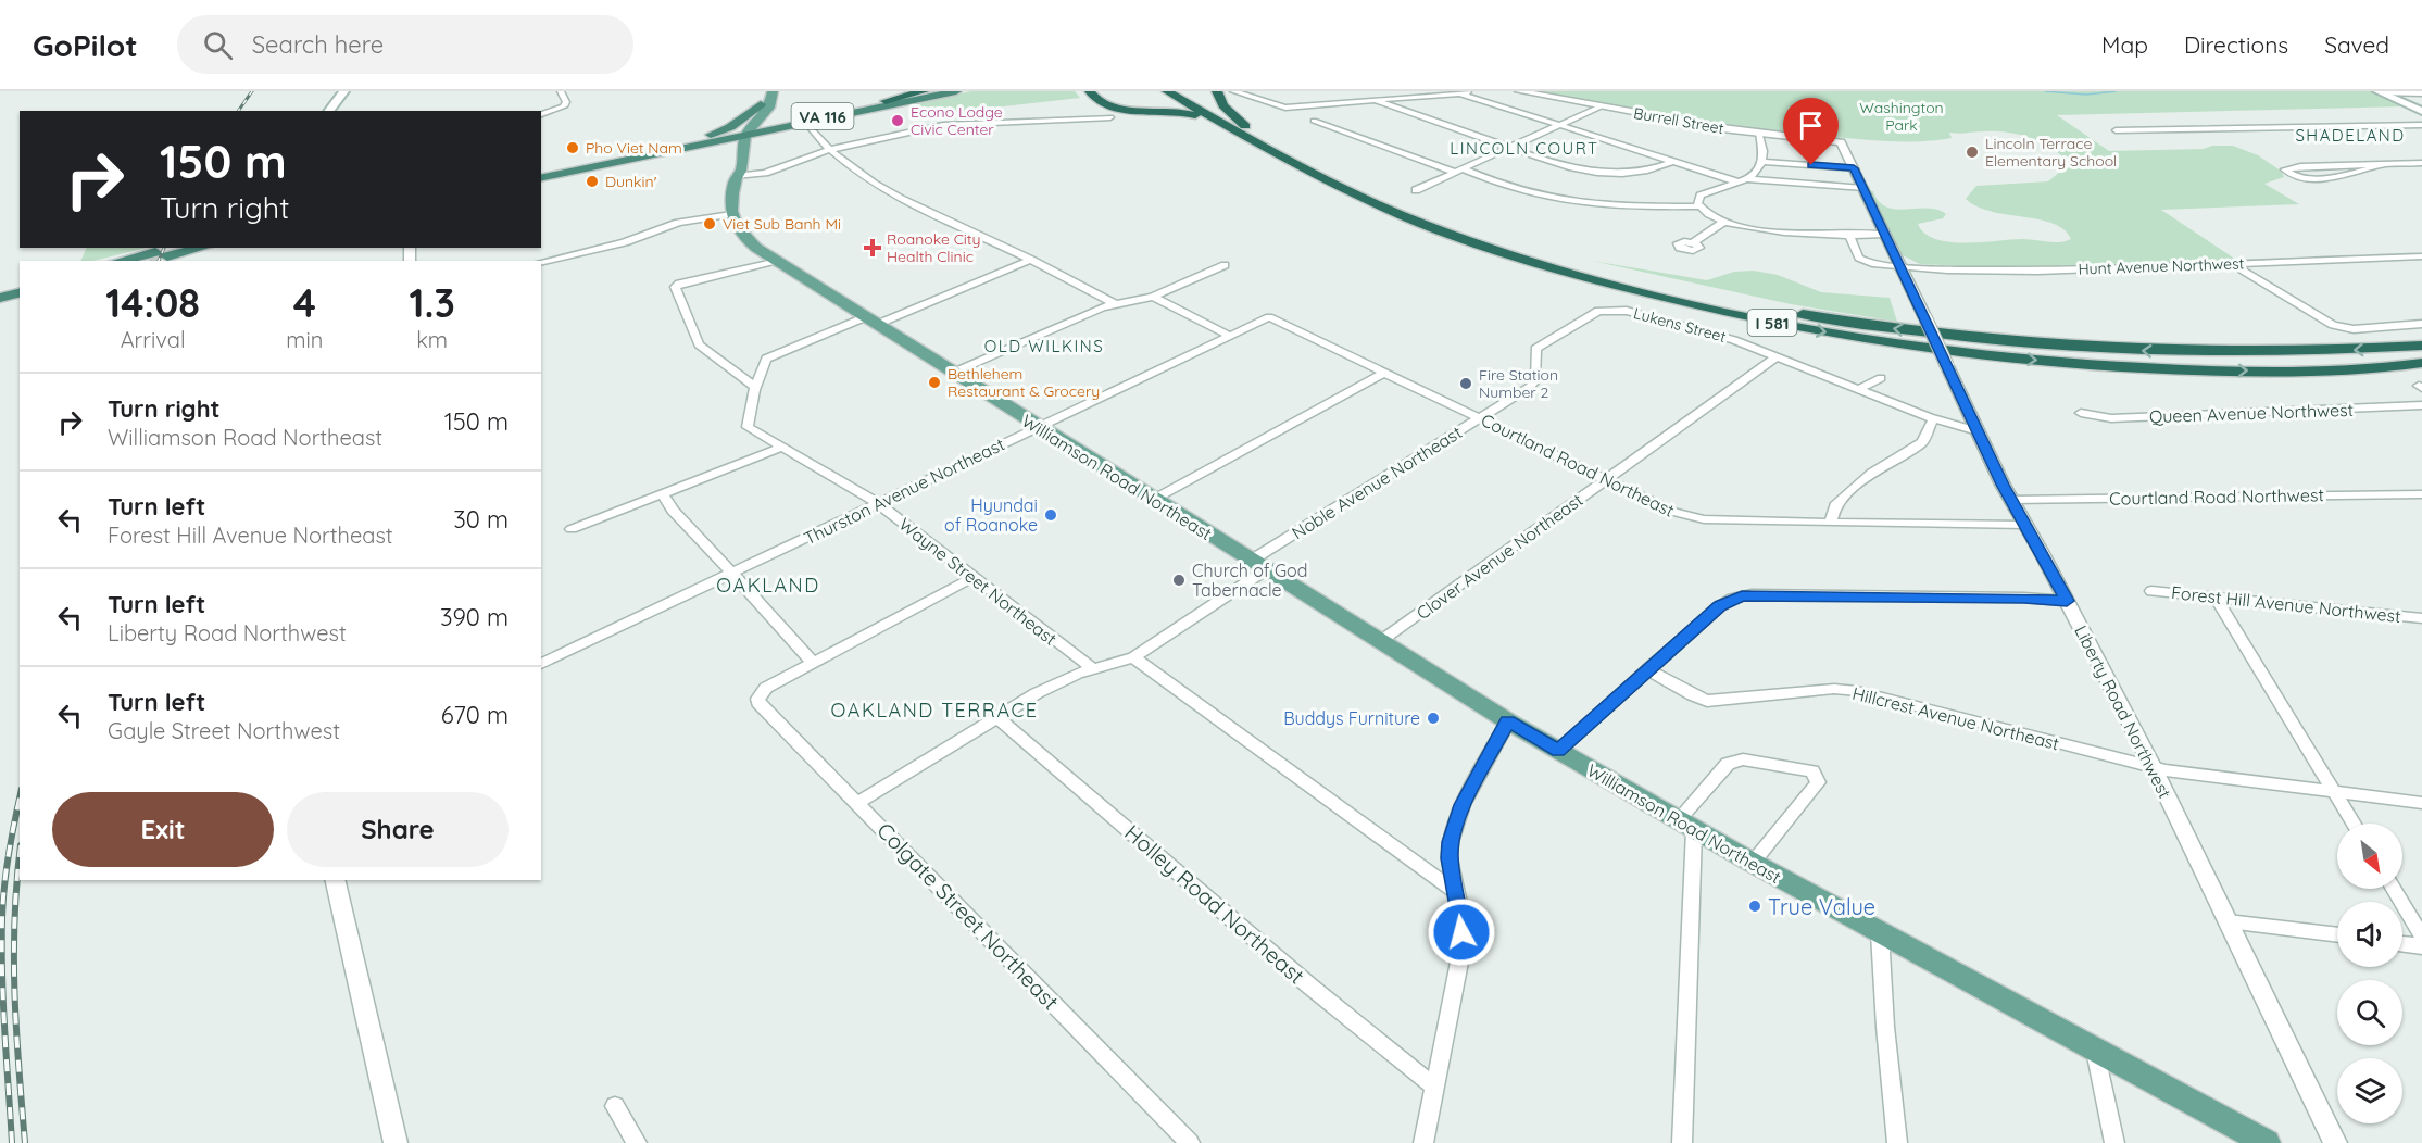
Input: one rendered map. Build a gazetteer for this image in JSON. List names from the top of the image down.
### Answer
{
  "streets": {
    "highway": ["VA 116", "I 581"],
    "main road": ["Williamson Road Northeast"],
    "street": [
      "Burrell Street",
      "Hunt Avenue Northwest",
      "Lukens Street",
      "Queen Avenue Northwest",
      "Courtland Road Northeast",
      "Noble Avenue Northeast",
      "Thurston Avenue Northeast",
      "Courtland Road Northwest",
      "Clover Avenue Northeast",
      "Wayne Street Northeast",
      "Forest Hill Avenue Northwest",
      "Liberty Road Northwest",
      "Hillcrest Avenue Northeast",
      "Holley Road Northeast",
      "Colgate Street Northeast"
    ]
  },
  "crossings": [
    ["Burrell Street", "Liberty Road Northwest"],
    ["Hunt Avenue Northwest", "Liberty Road Northwest"],
    ["Lukens Street", "Noble Avenue Northeast"],
    ["Lukens Street", "Clover Avenue Northeast"],
    ["Lukens Street", "Liberty Road Northwest"],
    ["Courtland Road Northeast", "Noble Avenue Northeast"],
    ["Courtland Road Northeast", "Thurston Avenue Northeast"],
    ["Courtland Road Northeast", "Clover Avenue Northeast"],
    ["Courtland Road Northeast", "Liberty Road Northwest"],
    ["Williamson Road Northeast", "Noble Avenue Northeast"],
    ["Williamson Road Northeast", "Thurston Avenue Northeast"],
    ["Williamson Road Northeast", "Clover Avenue Northeast"],
    ["Williamson Road Northeast", "Wayne Street Northeast"],
    ["Noble Avenue Northeast", "Wayne Street Northeast"],
    ["Noble Avenue Northeast", "Holley Road Northeast"],
    ["Noble Avenue Northeast", "Colgate Street Northeast"],
    ["Thurston Avenue Northeast", "Wayne Street Northeast"],
    ["Courtland Road Northwest", "Liberty Road Northwest"],
    ["Liberty Road Northwest", "Hillcrest Avenue Northeast"]
  ],
  "districts": [
    "SHADELAND",
    "LINCOLN COURT",
    "OLD WILKINS",
    "OAKLAND",
    "OAKLAND TERRACE"
  ],
  "parks": ["Washington Park"],
  "places": {
    "other": [
      "Econo Lodge Civic Center",
      "Pho Viet Nam",
      "Lincoln Terrace Elementary School",
      "Dunkin'",
      "Viet Sub Banh Mi",
      "Bethlehem Restaurant & Grocery",
      "Fire Station Number 2",
      "Hyundai of Roanoke",
      "Church of God Tabernacle",
      "Buddys Furniture",
      "True Value"
    ],
    "health": ["Roanoke City Health Clinic"]
  },
  "north": "bottom right",
  "page": {
    "header": "GoPilot",
    "search": "Search here",
    "nav": ["Map", "Directions", "Saved"],
    "turn": ["150 m", "Turn right"],
    "eta": [
      "14:08",
      "Arrival",
      "4",
      "min",
      "1.3",
      "km"
    ],
    "list": [
      {
        "name": "Turn right",
        "note": "Williamson Road Northeast",
        "value": "150 m"
      },
      {
        "name": "Turn left",
        "note": "Forest Hill Avenue Northeast",
        "value": "30 m"
      },
      {
        "name": "Turn left",
        "note": "Liberty Road Northwest",
        "value": "390 m"
      },
      {
        "name": "Turn left",
        "note": "Gayle Street Northwest",
        "value": "670 m"
      }
    ],
    "buttons": ["Exit", "Share"]
  }
}
